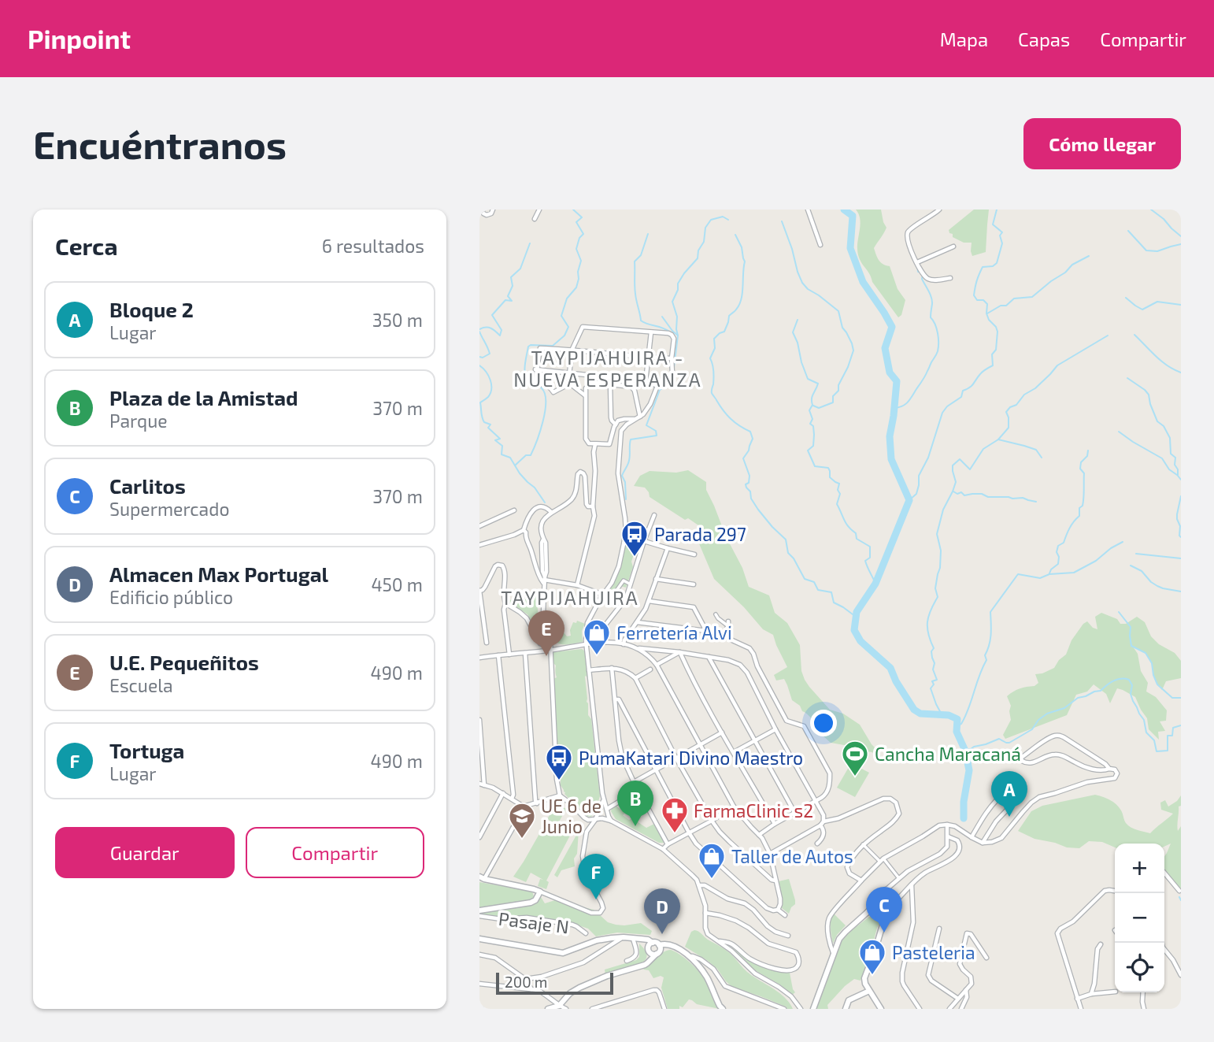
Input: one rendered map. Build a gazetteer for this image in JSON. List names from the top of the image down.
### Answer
{
  "streets": {
    "street": ["Pasaje N"]
  },
  "districts": ["TAYPIJAHUIRA - NUEVA ESPERANZA", "TAYPIJAHUIRA"],
  "places": {
    "bus stop": ["Parada 297", "PumaKatari Divino Maestro"],
    "shop": ["Ferretería Alvi", "Taller de Autos", "Pasteleria"],
    "sports": ["Cancha Maracaná"],
    "pharmacy": ["FarmaClinic s2"],
    "school or university": ["UE 6 de Junio"]
  },
  "scale_bar": "200 m",
  "page": {
    "header": "Pinpoint",
    "nav": ["Mapa", "Capas", "Compartir"],
    "buttons": [
      "Cómo llegar",
      ["Guardar", "Compartir"]
    ],
    "title": "Encuéntranos",
    "heading": ["Cerca", "6 resultados"],
    "list": [
      {
        "mark": "A",
        "name": "Bloque 2",
        "note": "Lugar",
        "value": "350 m"
      },
      {
        "mark": "B",
        "name": "Plaza de la Amistad",
        "note": "Parque",
        "value": "370 m"
      },
      {
        "mark": "C",
        "name": "Carlitos",
        "note": "Supermercado",
        "value": "370 m"
      },
      {
        "mark": "D",
        "name": "Almacen Max Portugal",
        "note": "Edificio público",
        "value": "450 m"
      },
      {
        "mark": "E",
        "name": "U.E. Pequeñitos",
        "note": "Escuela",
        "value": "490 m"
      },
      {
        "mark": "F",
        "name": "Tortuga",
        "note": "Lugar",
        "value": "490 m"
      }
    ],
    "pins": [
      "E",
      "A",
      "B",
      "F",
      "C",
      "D"
    ],
    "map_buttons": ["+", "−"],
    "scale": "200 m"
  }
}
